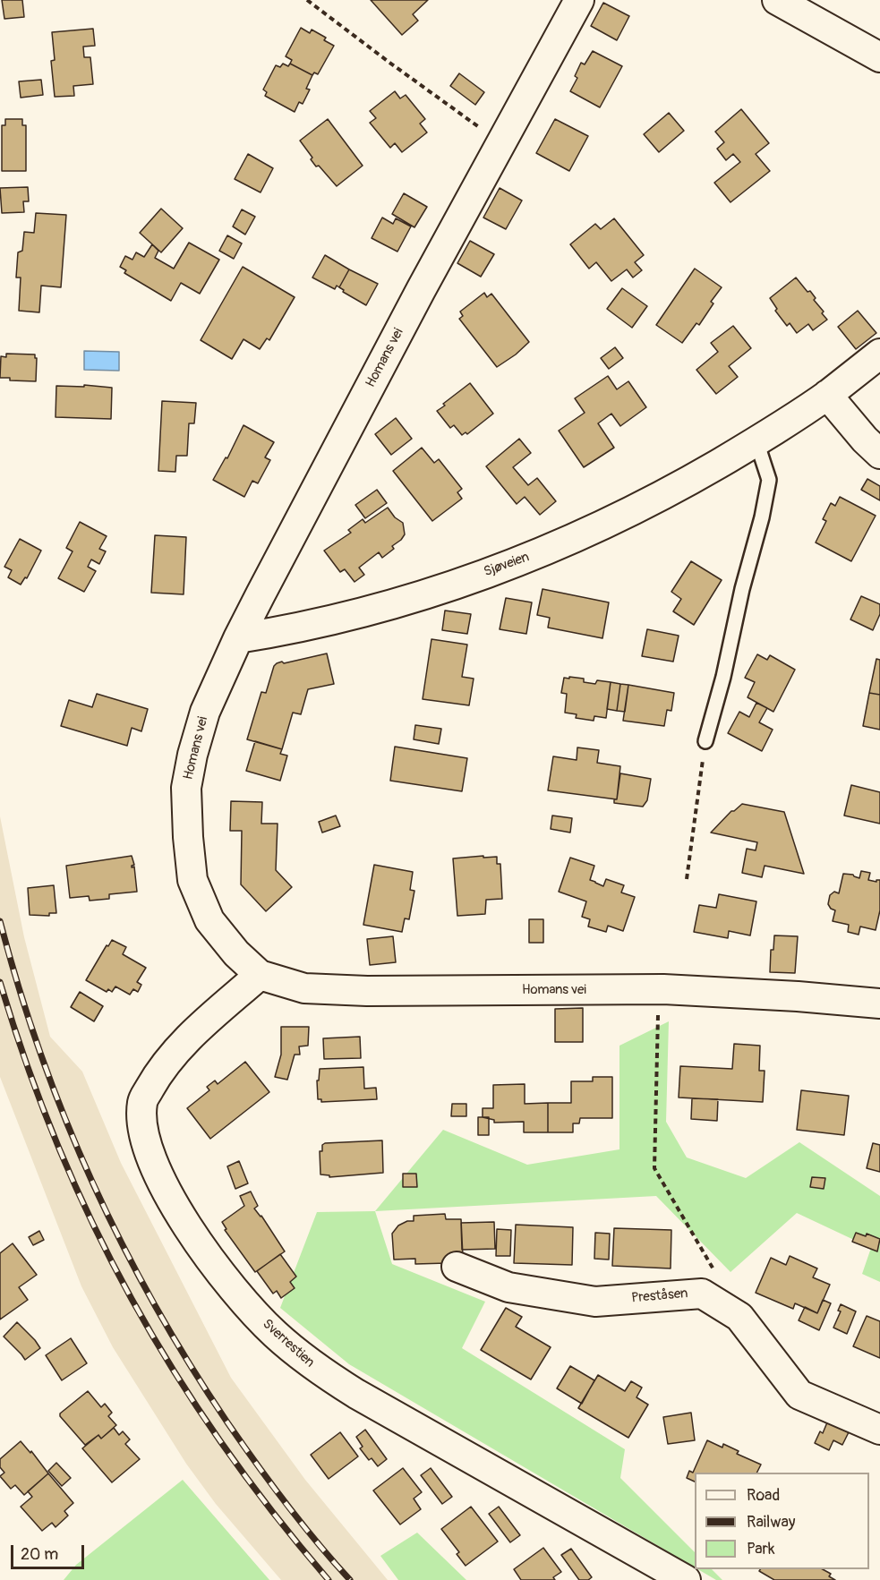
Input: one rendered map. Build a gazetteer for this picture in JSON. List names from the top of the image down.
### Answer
{
  "streets": {
    "street": [
      "Homans vei",
      "Sjøveien",
      "Preståsen",
      "Sverrestien"
    ]
  },
  "crossings": [
    ["Homans vei", "Sjøveien"],
    ["Homans vei", "Sverrestien"]
  ],
  "legend": ["Road", "Railway", "Park"],
  "scale_bar": "20 m"
}
